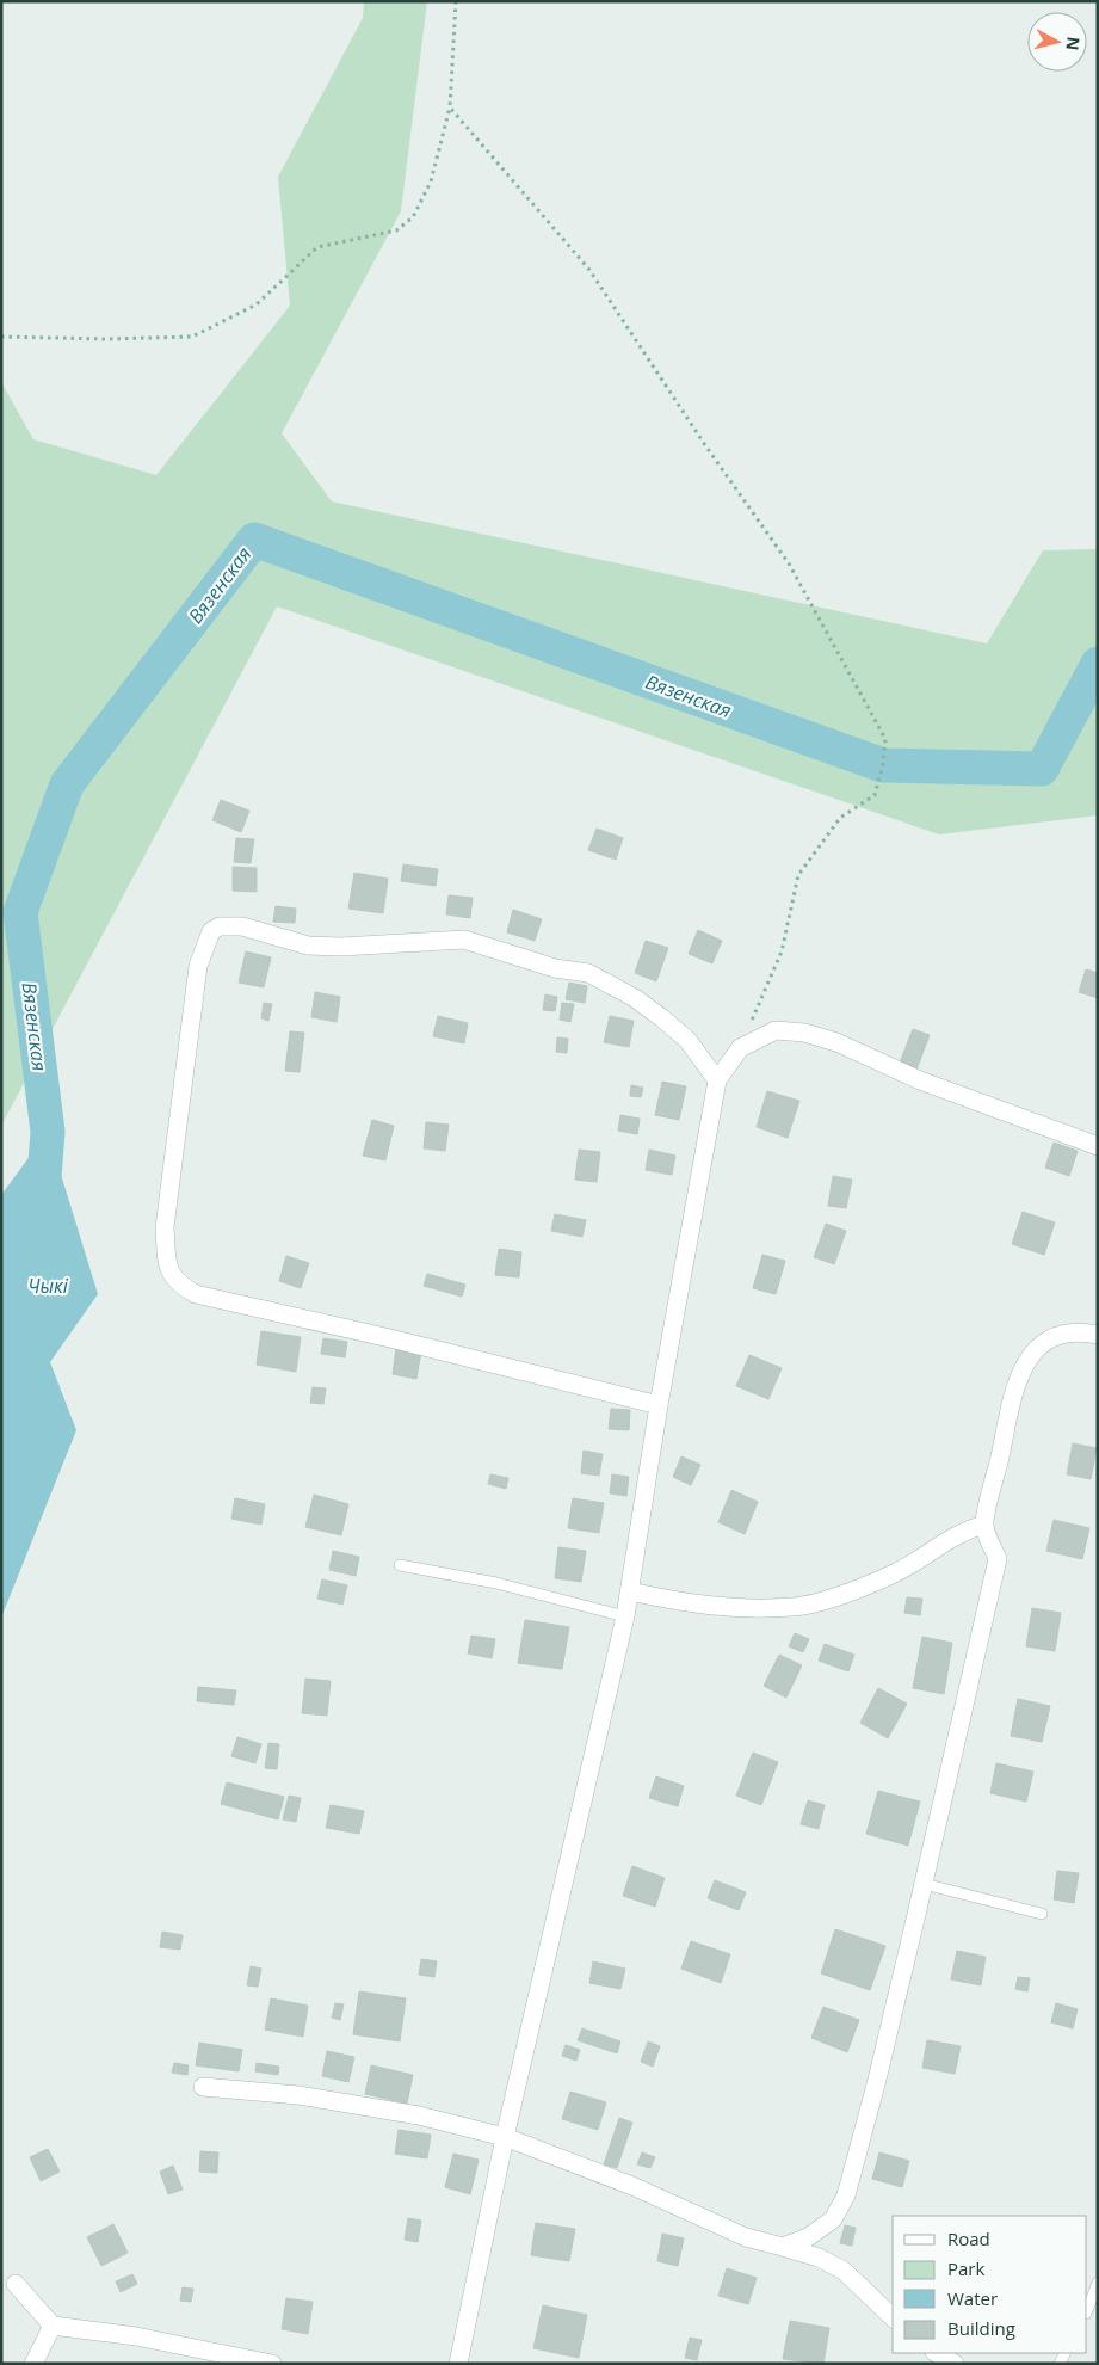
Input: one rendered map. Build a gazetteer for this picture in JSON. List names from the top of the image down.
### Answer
{
  "water": ["Вязенская", "Чыкі"],
  "legend": [
    "Road",
    "Park",
    "Water",
    "Building"
  ],
  "north": "right"
}
